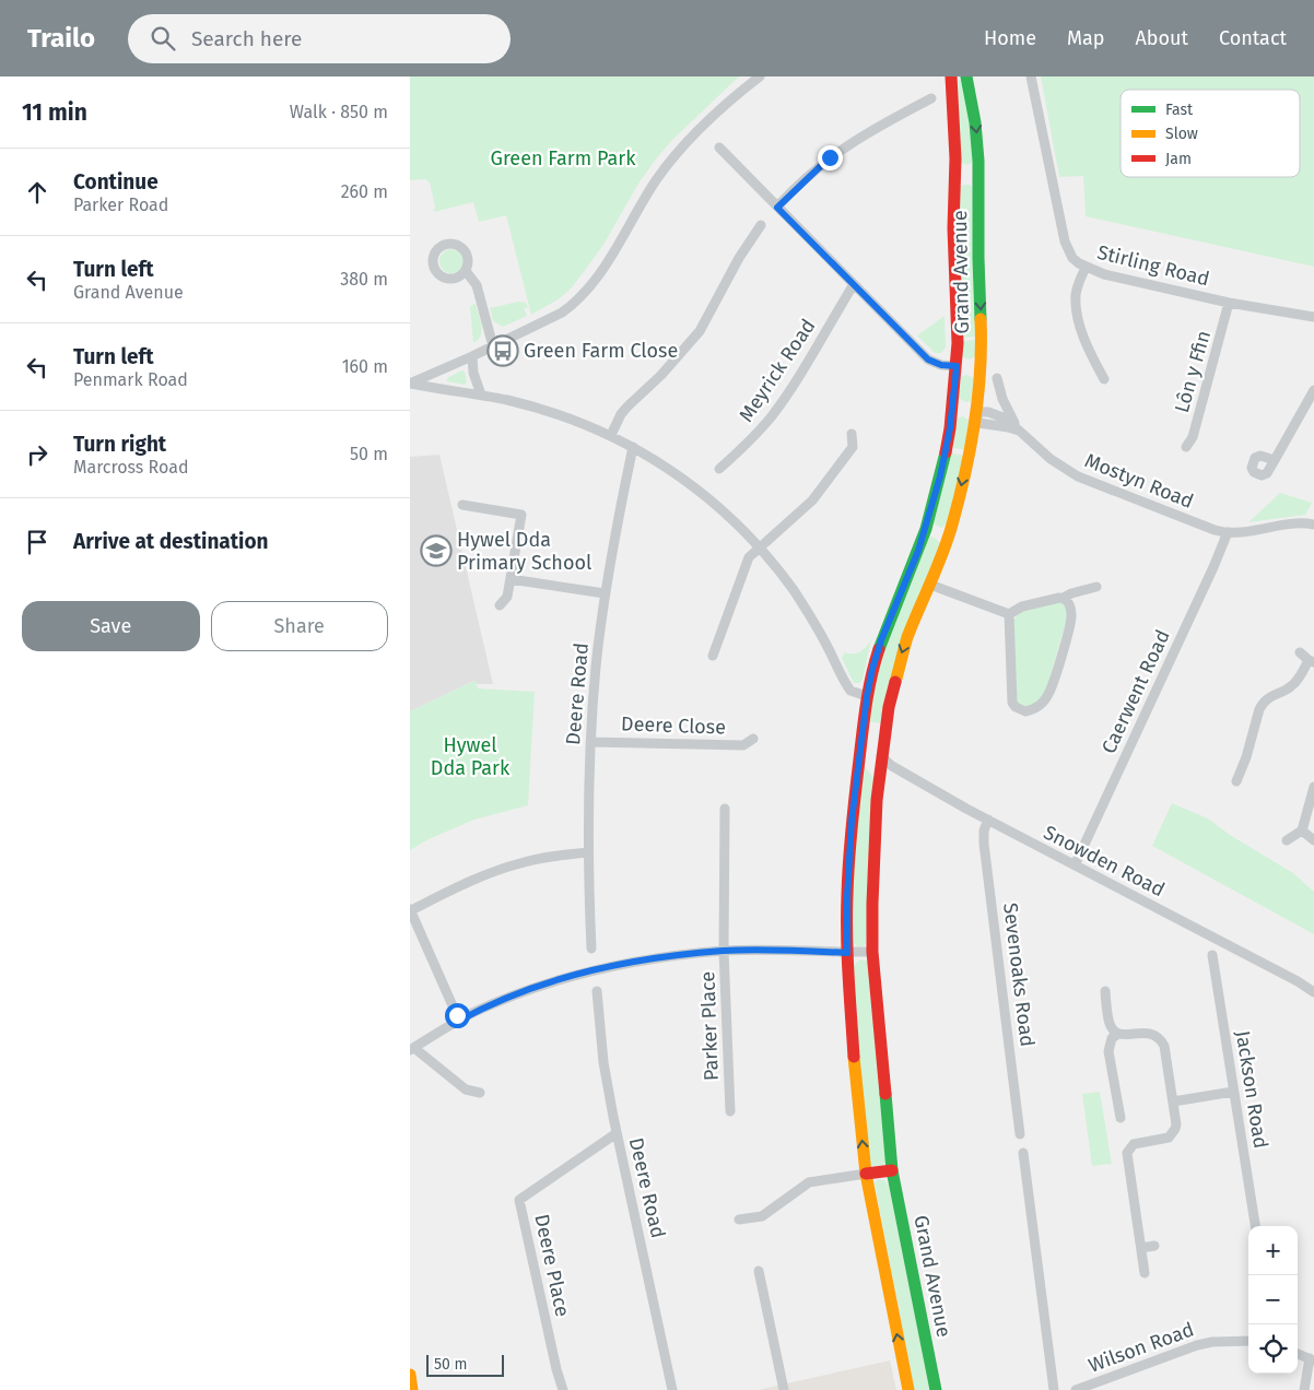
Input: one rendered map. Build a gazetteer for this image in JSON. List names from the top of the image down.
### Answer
{
  "streets": {
    "main road": ["Grand Avenue"],
    "street": [
      "Stirling Road",
      "Meyrick Road",
      "Lôn y Ffin",
      "Mostyn Road",
      "Caerwent Road",
      "Deere Road",
      "Deere Close",
      "Snowden Road",
      "Sevenoaks Road",
      "Parker Place",
      "Jackson Road",
      "Deere Place",
      "Wilson Road"
    ]
  },
  "crossings": [
    ["Stirling Road", "Lôn y Ffin"],
    ["Grand Avenue", "Mostyn Road"],
    ["Grand Avenue", "Snowden Road"],
    ["Mostyn Road", "Caerwent Road"],
    ["Caerwent Road", "Snowden Road"],
    ["Deere Road", "Deere Close"],
    ["Deere Road", "Deere Place"],
    ["Snowden Road", "Sevenoaks Road"]
  ],
  "parks": ["Green Farm Park", "Hywel Dda Park"],
  "places": {
    "bus stop": ["Green Farm Close"],
    "school or university": ["Hywel Dda Primary School"]
  },
  "legend": ["Fast", "Slow", "Jam"],
  "scale_bar": "50 m",
  "page": {
    "header": "Trailo",
    "search": "Search here",
    "nav": [
      "Home",
      "Map",
      "About",
      "Contact"
    ],
    "heading": ["11 min", "Walk · 850 m"],
    "list": [
      ["Continue", "Parker Road", "260 m"],
      ["Turn left", "Grand Avenue", "380 m"],
      ["Turn left", "Penmark Road", "160 m"],
      ["Turn right", "Marcross Road", "50 m"],
      "Arrive at destination"
    ],
    "buttons": ["Save", "Share"],
    "map_buttons": ["+", "−"],
    "scale": "50 m"
  }
}
